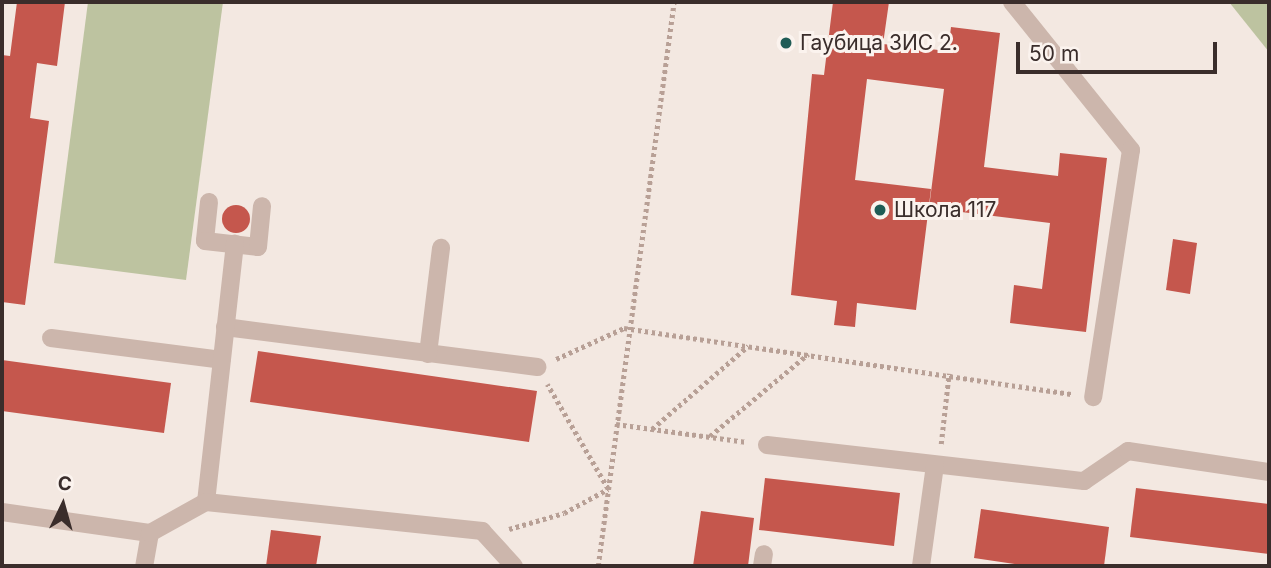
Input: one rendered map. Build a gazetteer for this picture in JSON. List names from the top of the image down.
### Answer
{
  "places": ["Гаубица ЗИС 2.", "Школа 117"],
  "scale_bar": "50 m",
  "north": "top"
}
